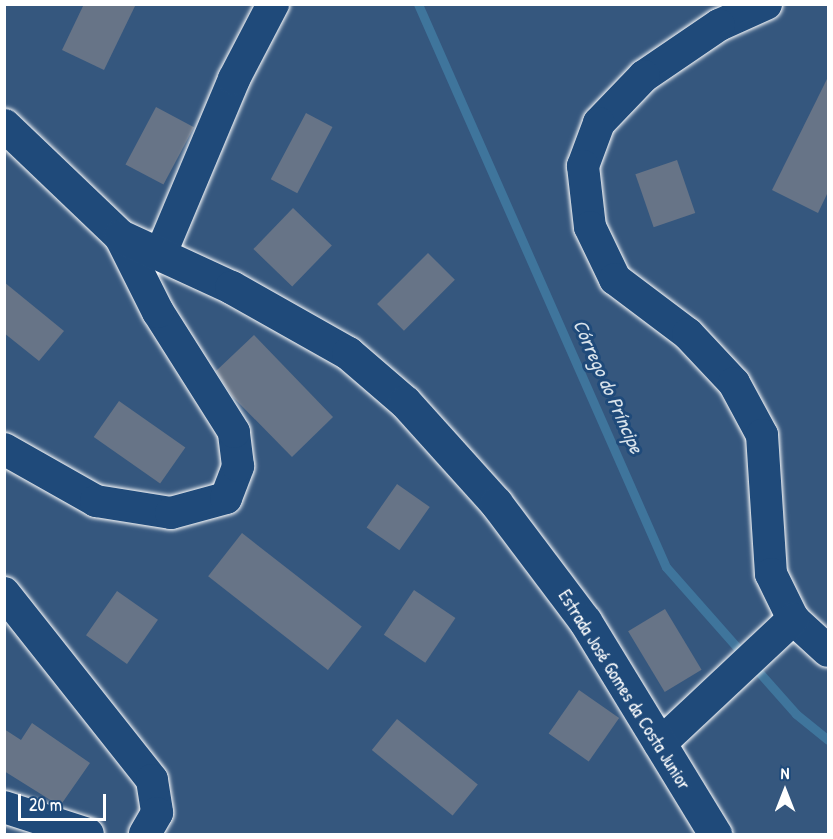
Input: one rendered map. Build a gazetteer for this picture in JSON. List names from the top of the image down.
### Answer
{
  "streets": {
    "street": ["Estrada José Gomes da Costa Junior"]
  },
  "water": ["Córrego do Príncipe"],
  "scale_bar": "20 m",
  "north": "top"
}
